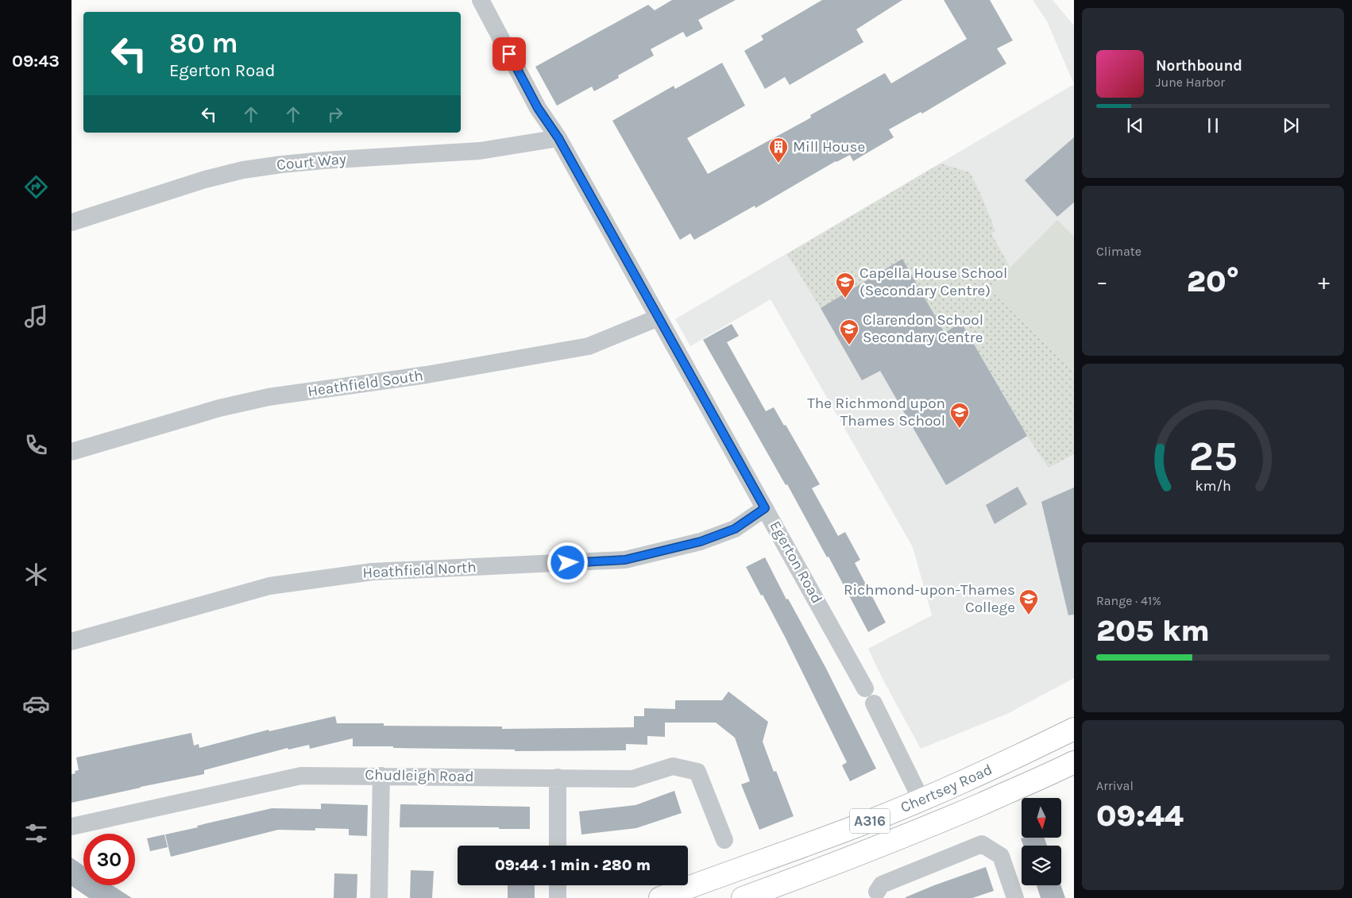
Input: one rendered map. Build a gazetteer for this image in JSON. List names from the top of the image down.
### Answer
{
  "streets": {
    "highway": ["Chertsey Road", "A316"],
    "street": [
      "Court Way",
      "Heathfield South",
      "Egerton Road",
      "Heathfield North",
      "Chudleigh Road"
    ]
  },
  "crossings": [
    ["Court Way", "Egerton Road"],
    ["Heathfield South", "Egerton Road"],
    ["Egerton Road", "Heathfield North"],
    ["Egerton Road", "Chertsey Road"]
  ],
  "places": {
    "building": ["Mill House"],
    "school or university": [
      "Capella House School (Secondary Centre)",
      "Clarendon School Secondary Centre",
      "The Richmond upon Thames School",
      "Richmond-upon-Thames College"
    ]
  },
  "north": "bottom",
  "page": {
    "tabs": "09:43",
    "turn": ["80 m", "Egerton Road"],
    "song": ["Northbound", "June Harbor"],
    "tile": [
      "Climate",
      ["Range · 41%", "205 km"],
      ["Arrival", "09:44"]
    ],
    "heat": ["−", "20°", "+"],
    "limit": "30",
    "trip": "09:44 · 1 min · 280 m",
    "gauge": ["25", "km/h"]
  }
}
